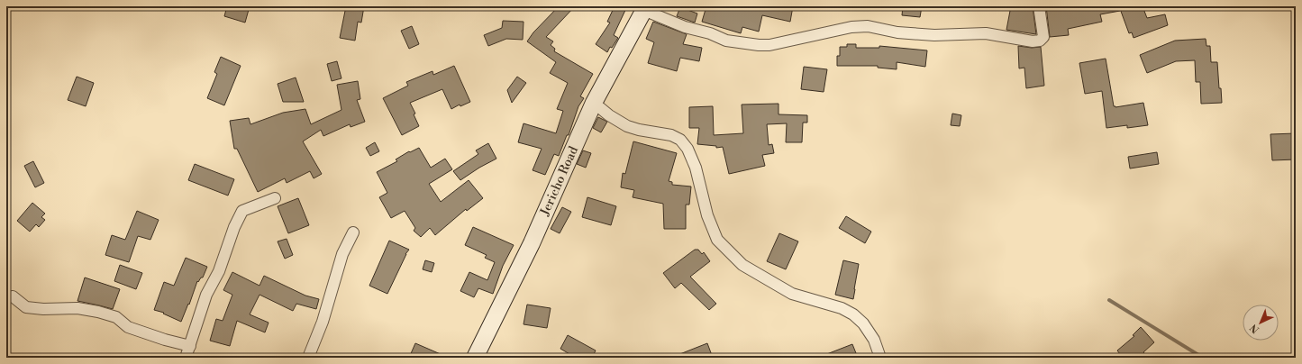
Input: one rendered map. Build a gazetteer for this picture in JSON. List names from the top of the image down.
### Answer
{
  "streets": {
    "street": ["Jericho Road"]
  },
  "north": "bottom left"
}
